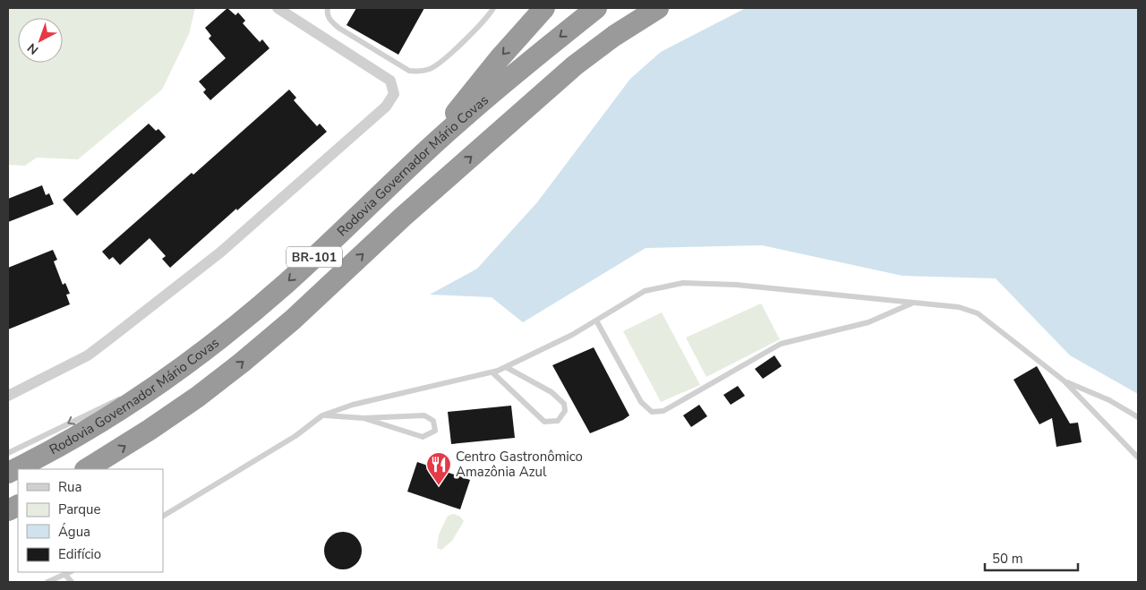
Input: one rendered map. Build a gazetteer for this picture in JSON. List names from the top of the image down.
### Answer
{
  "streets": {
    "highway": ["Rodovia Governador Mário Covas", "BR-101"]
  },
  "places": {
    "restaurant": ["Centro Gastronômico Amazônia Azul"]
  },
  "legend": [
    "Rua",
    "Parque",
    "Água",
    "Edifício"
  ],
  "scale_bar": "50 m",
  "north": "bottom left"
}
